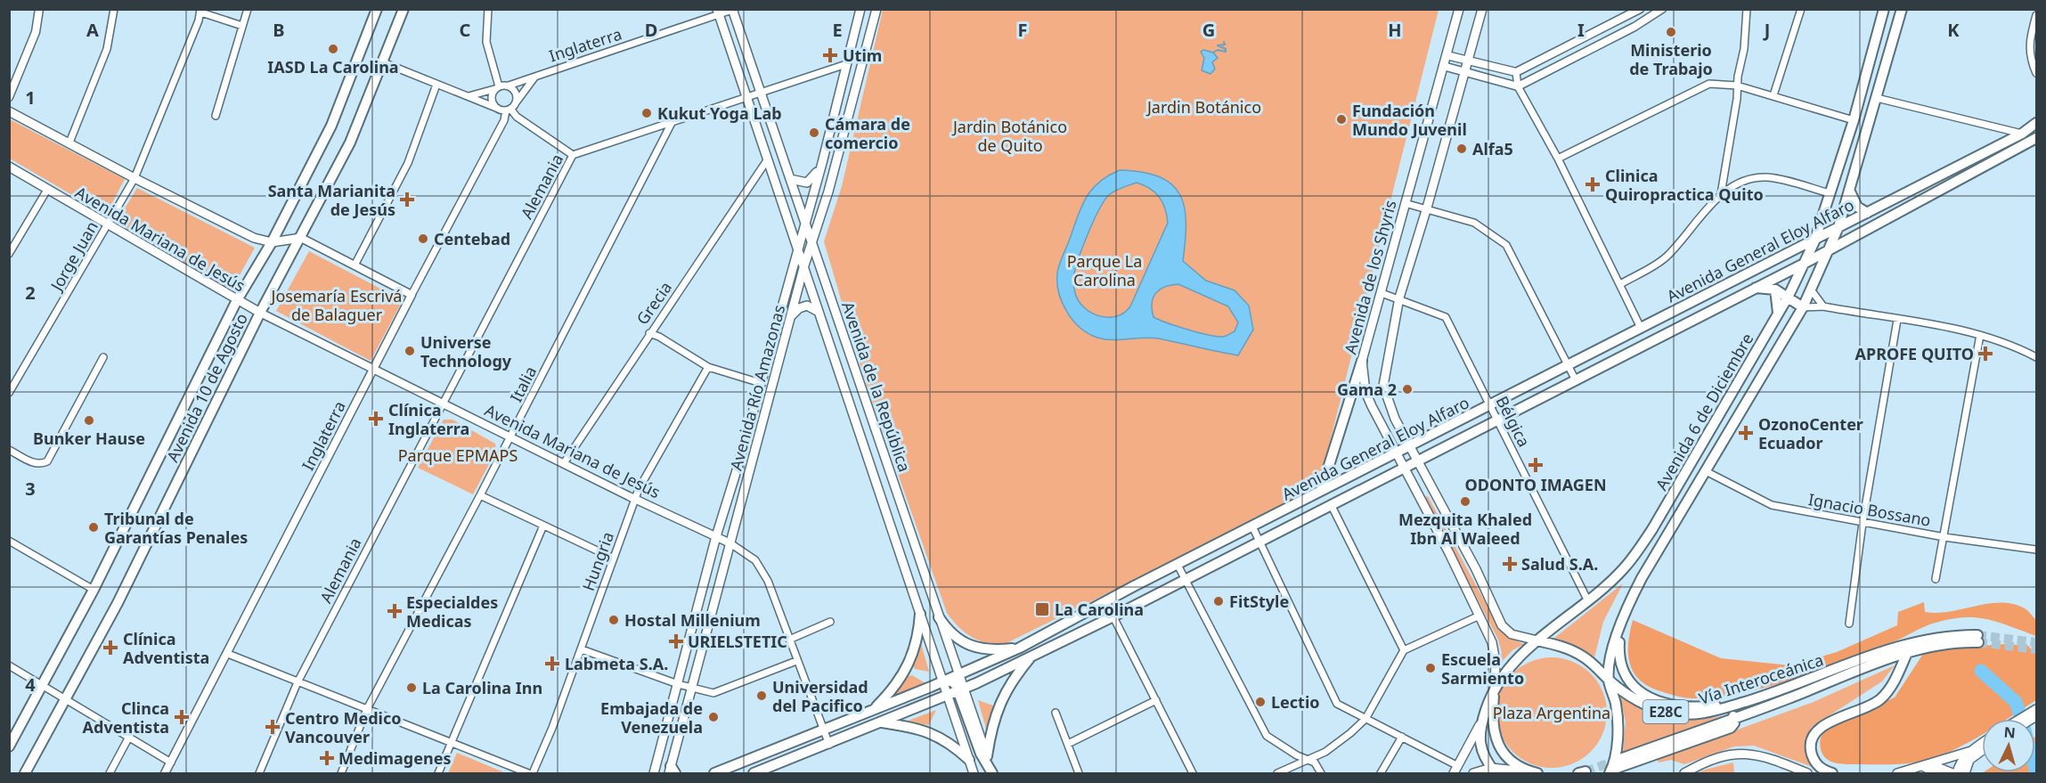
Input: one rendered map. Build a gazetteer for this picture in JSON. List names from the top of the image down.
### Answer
{
  "streets": {
    "main road": [
      "Avenida Mariana de Jesús",
      "Avenida General Eloy Alfaro",
      "Avenida de los Shyris",
      "Avenida de la República",
      "Avenida 10 de Agosto",
      "Avenida Río Amazonas",
      "Avenida 6 de Diciembre",
      "Vía Interoceánica",
      "E28C"
    ],
    "street": [
      "Inglaterra",
      "Alemania",
      "Jorge Juan",
      "Grecia",
      "Italia",
      "Bélgica",
      "Ignacio Bossano",
      "Hungria"
    ]
  },
  "crossings": [
    ["Inglaterra", "Avenida Mariana de Jesús"],
    ["Inglaterra", "Avenida de la República"],
    ["Alemania", "Avenida Mariana de Jesús"],
    ["Alemania", "Italia"],
    ["Alemania", "Avenida de la República"],
    ["Alemania", "Avenida Río Amazonas"],
    ["Avenida Mariana de Jesús", "Jorge Juan"],
    ["Avenida Mariana de Jesús", "Grecia"],
    ["Avenida Mariana de Jesús", "Italia"],
    ["Avenida Mariana de Jesús", "Avenida 10 de Agosto"],
    ["Avenida Mariana de Jesús", "Avenida Río Amazonas"],
    ["Avenida Mariana de Jesús", "Hungria"],
    ["Avenida General Eloy Alfaro", "Avenida de los Shyris"],
    ["Avenida General Eloy Alfaro", "Avenida de la República"],
    ["Avenida General Eloy Alfaro", "Avenida 6 de Diciembre"],
    ["Avenida General Eloy Alfaro", "Bélgica"],
    ["Avenida de los Shyris", "Avenida 6 de Diciembre"],
    ["Avenida de los Shyris", "Bélgica"],
    ["Grecia", "Avenida de la República"],
    ["Avenida de la República", "Avenida Río Amazonas"],
    ["Avenida 6 de Diciembre", "Bélgica"],
    ["Avenida 6 de Diciembre", "Ignacio Bossano"],
    ["Avenida 6 de Diciembre", "Vía Interoceánica"]
  ],
  "parks": [
    "Jardin Botánico",
    "Jardin Botánico de Quito",
    "Parque La Carolina",
    "Josemaría Escrivá de Balaguer",
    "Parque EPMAPS",
    "Plaza Argentina"
  ],
  "places": {
    "other": [
      "Ministerio de Trabajo",
      "IASD La Carolina",
      "Kukut Yoga Lab",
      "Fundación Mundo Juvenil",
      "Cámara de comercio",
      "Alfa5",
      "Centebad",
      "Universe Technology",
      "Gama 2",
      "Bunker Hause",
      "Mezquita Khaled Ibn Al Waleed",
      "Tribunal de Garantías Penales",
      "FitStyle",
      "Hostal Millenium",
      "Escuela Sarmiento",
      "La Carolina Inn",
      "Universidad del Pacifico",
      "Lectio",
      "Embajada de Venezuela"
    ],
    "health": [
      "Utim",
      "Clinica Quiropractica Quito",
      "Santa Marianita de Jesús",
      "APROFE QUITO",
      "Clínica Inglaterra",
      "OzonoCenter Ecuador",
      "ODONTO IMAGEN",
      "Salud S.A.",
      "Especialdes Medicas",
      "URIELSTETIC",
      "Clínica Adventista",
      "Labmeta S.A.",
      "Clinca Adventista",
      "Centro Medico Vancouver",
      "Medimagenes"
    ],
    "transit": ["La Carolina"]
  },
  "north": "top",
  "grid": {
    "columns": [
      "A",
      "B",
      "C",
      "D",
      "E",
      "F",
      "G",
      "H",
      "I",
      "J",
      "K"
    ],
    "rows": [
      "1",
      "2",
      "3",
      "4"
    ]
  }
}
